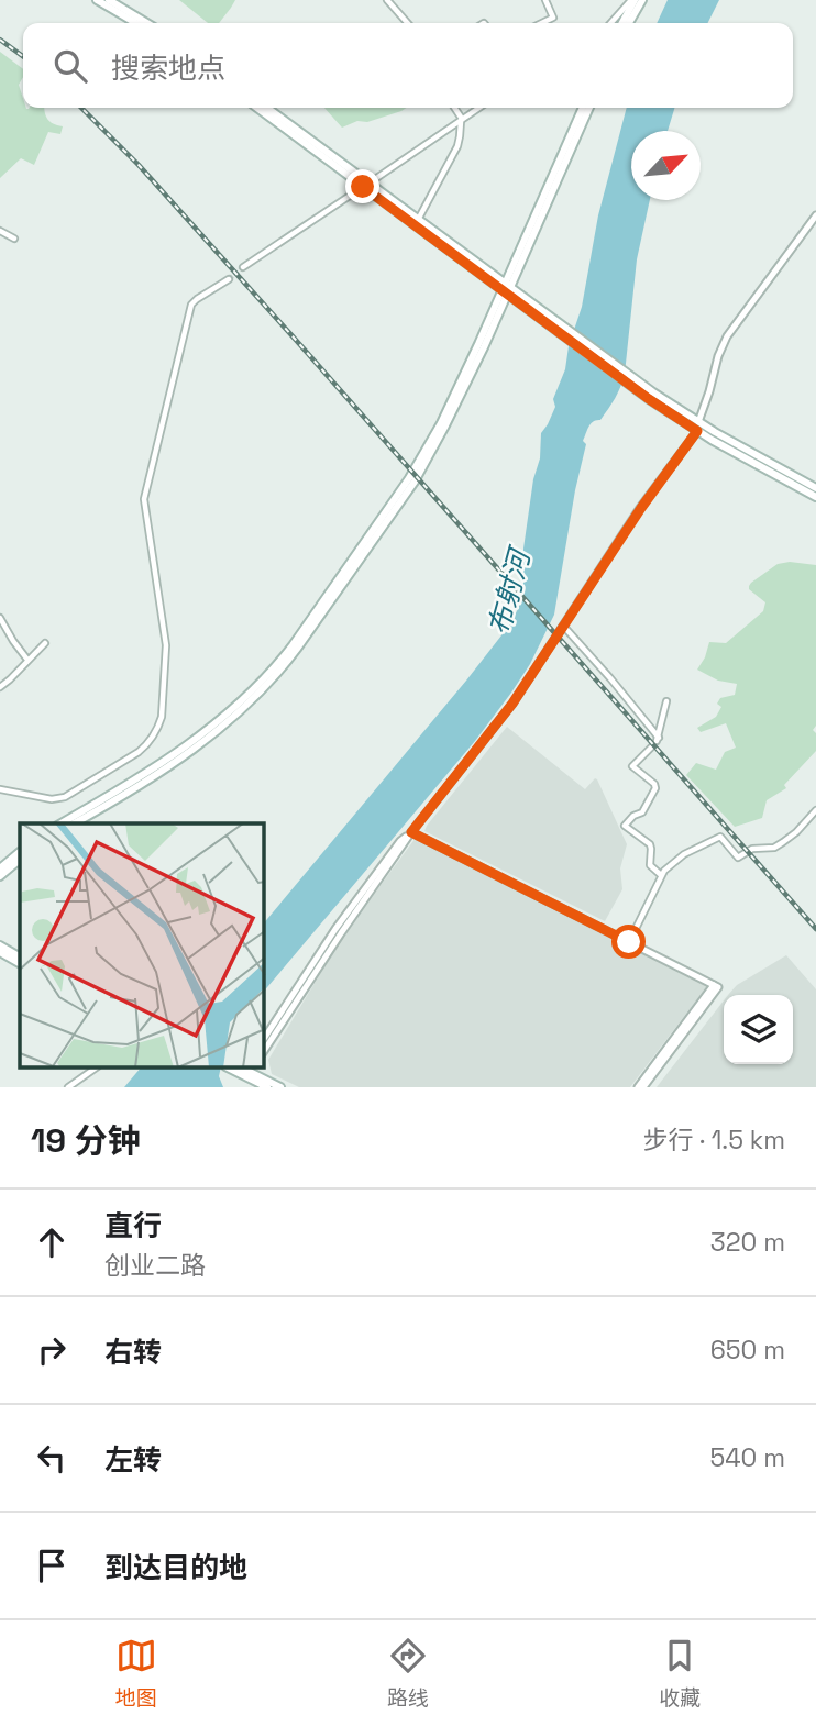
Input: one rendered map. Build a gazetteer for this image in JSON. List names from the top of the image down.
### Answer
{
  "water": ["布射河"],
  "north": "top right",
  "page": {
    "search": "搜索地点",
    "heading": ["19 分钟", "步行 · 1.5 km"],
    "list": [
      ["直行", "创业二路", "320 m"],
      ["右转", "650 m"],
      ["左转", "540 m"],
      "到达目的地"
    ],
    "nav": ["地图", "路线", "收藏"]
  }
}
